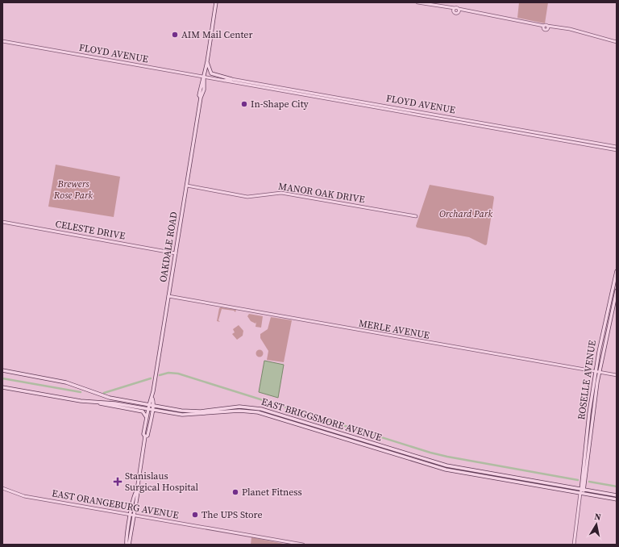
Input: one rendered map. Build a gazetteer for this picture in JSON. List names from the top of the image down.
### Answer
{
  "streets": {
    "main road": ["OAKDALE ROAD", "ROSELLE AVENUE", "EAST BRIGGSMORE AVENUE"],
    "street": [
      "FLOYD AVENUE",
      "MANOR OAK DRIVE",
      "CELESTE DRIVE",
      "MERLE AVENUE",
      "EAST ORANGEBURG AVENUE"
    ]
  },
  "crossings": [
    ["FLOYD AVENUE", "OAKDALE ROAD"],
    ["MANOR OAK DRIVE", "OAKDALE ROAD"],
    ["CELESTE DRIVE", "OAKDALE ROAD"],
    ["OAKDALE ROAD", "MERLE AVENUE"],
    ["OAKDALE ROAD", "EAST BRIGGSMORE AVENUE"],
    ["OAKDALE ROAD", "EAST ORANGEBURG AVENUE"],
    ["MERLE AVENUE", "ROSELLE AVENUE"],
    ["ROSELLE AVENUE", "EAST BRIGGSMORE AVENUE"]
  ],
  "parks": ["Brewers Rose Park", "Orchard Park"],
  "places": {
    "other": [
      "AIM Mail Center",
      "In-Shape City",
      "Planet Fitness",
      "The UPS Store"
    ],
    "health": ["Stanislaus Surgical Hospital"]
  },
  "north": "top"
}
